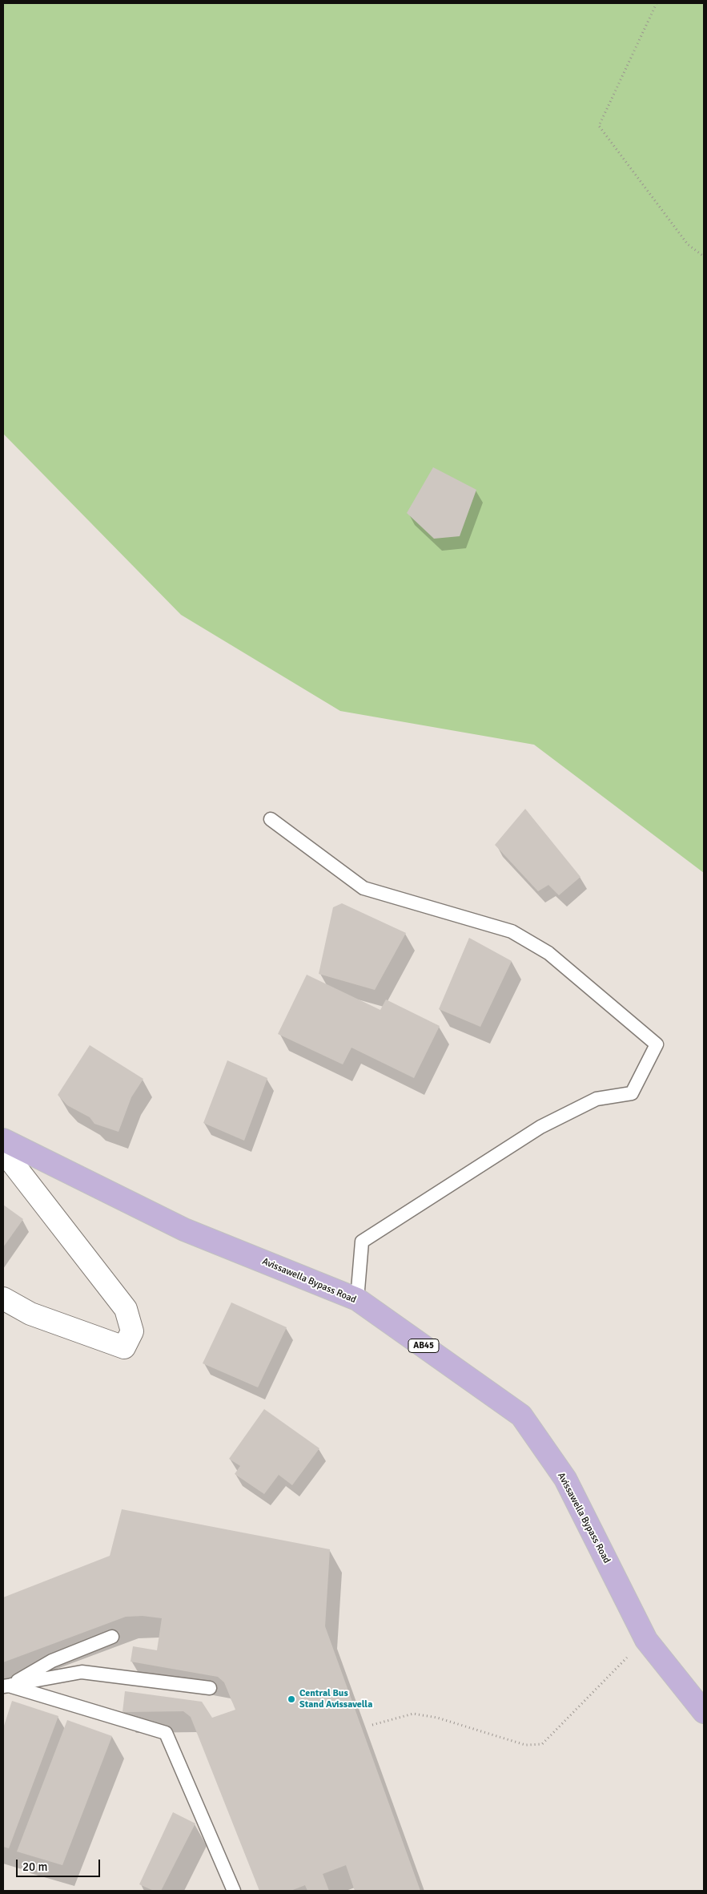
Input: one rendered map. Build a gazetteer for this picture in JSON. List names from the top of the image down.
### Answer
{
  "streets": {
    "main road": ["Avissawella Bypass Road", "AB45"]
  },
  "places": ["Central Bus Stand Avissavella"],
  "scale_bar": "20 m"
}
